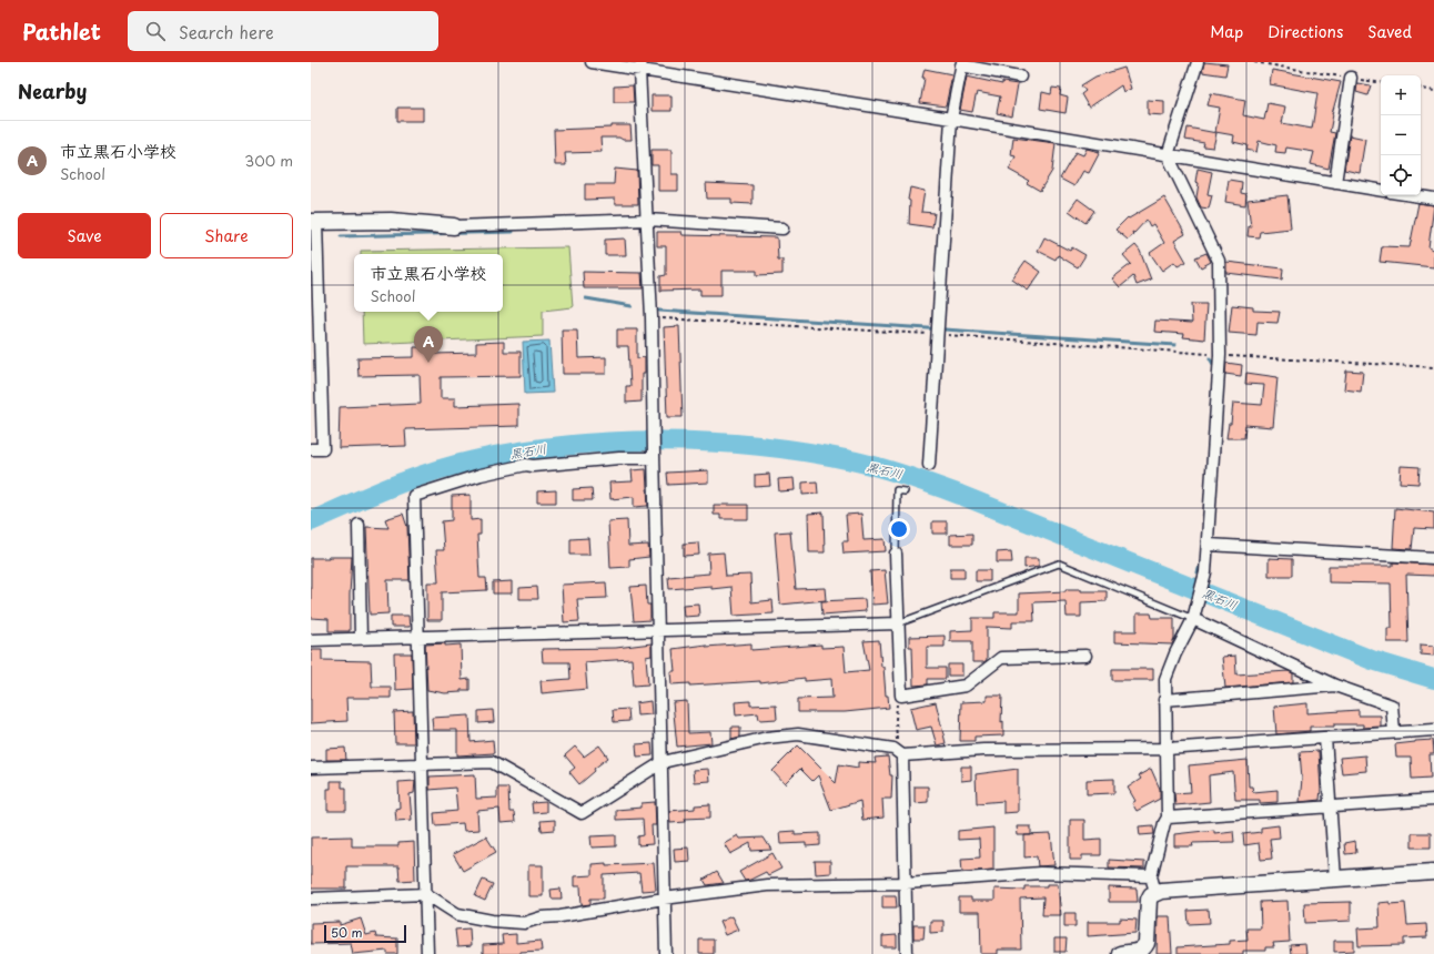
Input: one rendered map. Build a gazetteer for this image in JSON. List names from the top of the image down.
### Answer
{
  "water": ["黒石川"],
  "scale_bar": "50 m",
  "page": {
    "header": "Pathlet",
    "search": "Search here",
    "nav": ["Map", "Directions", "Saved"],
    "heading": "Nearby",
    "map_buttons": ["+", "−"],
    "list": [
      {
        "mark": "A",
        "name": "市立黒石小学校",
        "note": "School",
        "value": "300 m"
      }
    ],
    "buttons": ["Save", "Share"],
    "popup": ["市立黒石小学校", "School"],
    "pins": "A",
    "scale": "50 m"
  }
}
